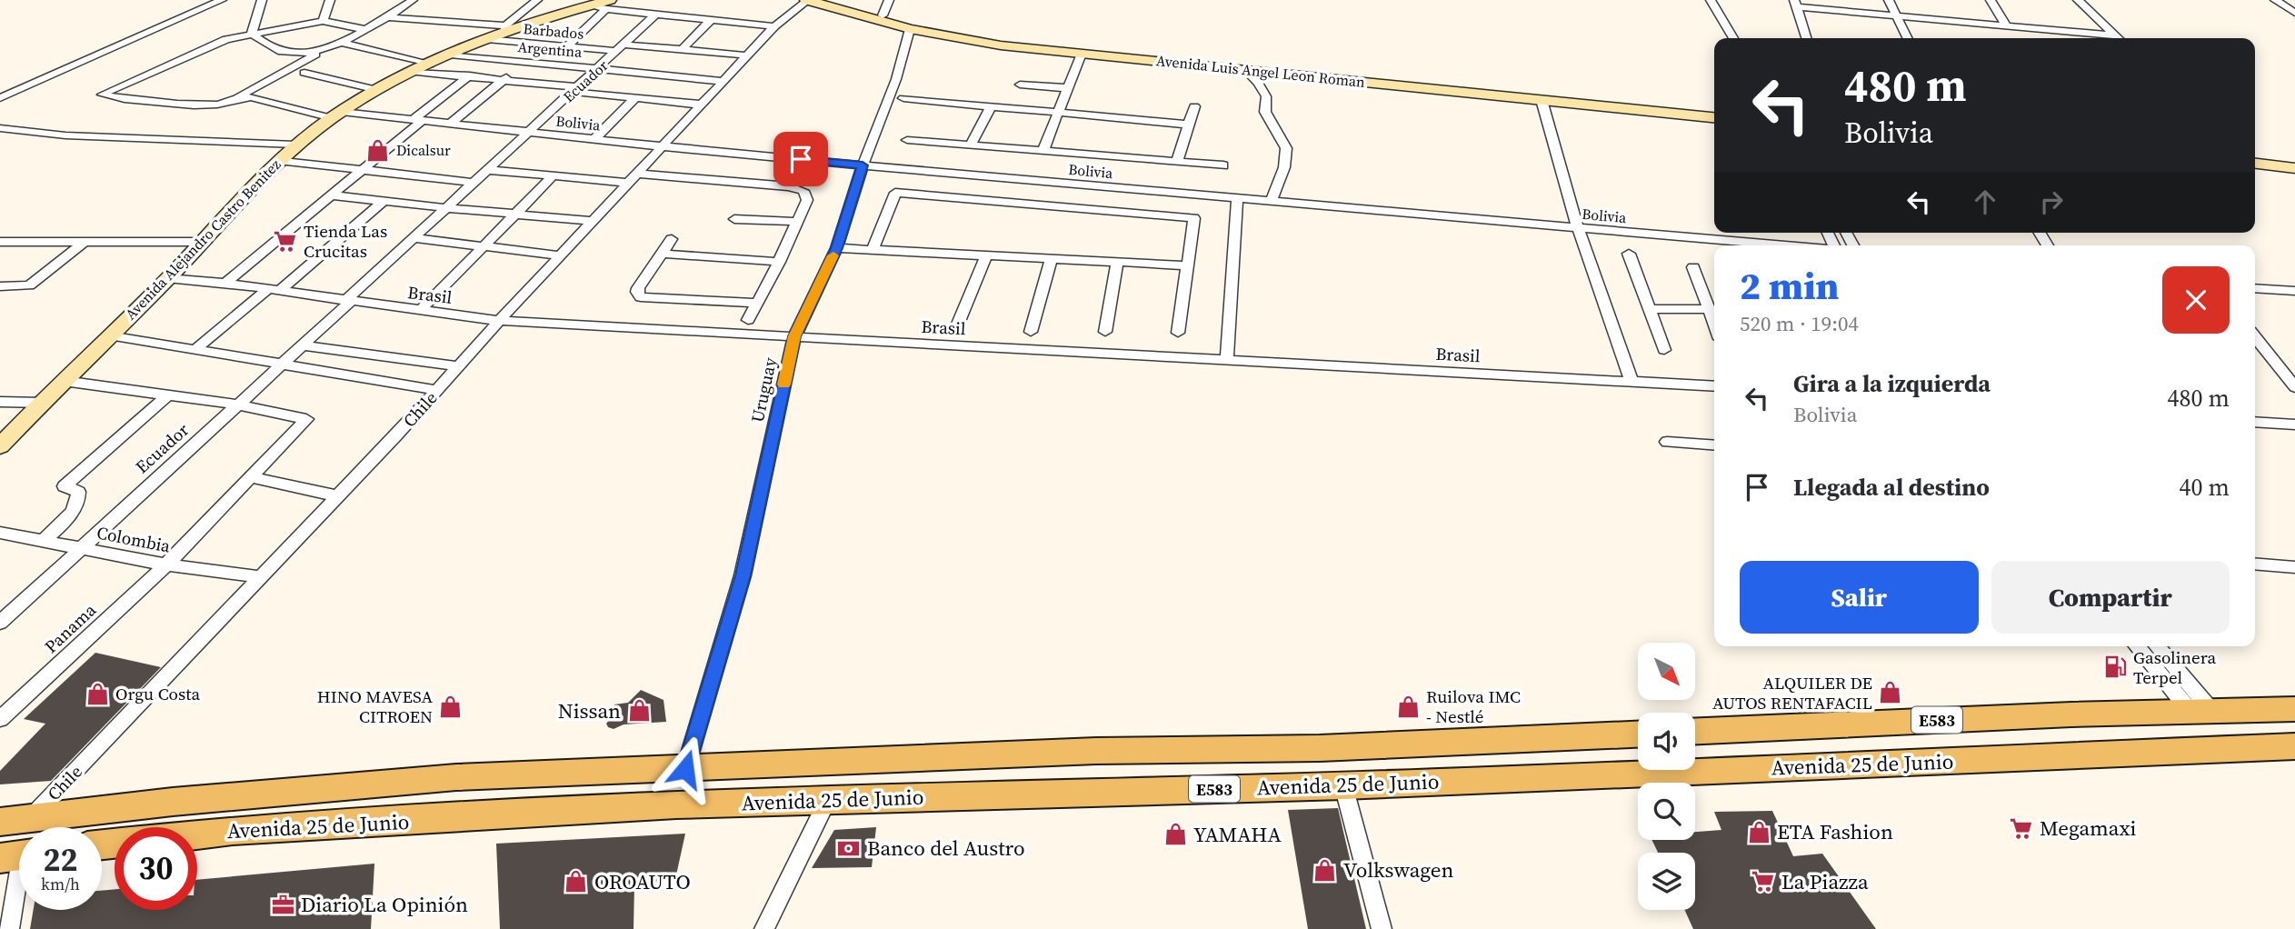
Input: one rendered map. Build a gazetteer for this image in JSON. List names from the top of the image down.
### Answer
{
  "streets": {
    "main road": [
      "Avenida Luis Angel Leon Roman",
      "Avenida Alejandro Castro Benitez",
      "E583",
      "Avenida 25 de Junio"
    ],
    "street": [
      "Barbados",
      "Argentina",
      "Ecuador",
      "Bolivia",
      "Brasil",
      "Uruguay",
      "Chile",
      "Colombia",
      "Panama"
    ]
  },
  "crossings": [
    ["Barbados", "Ecuador"],
    ["Barbados", "Avenida Alejandro Castro Benitez"],
    ["Barbados", "Chile"],
    ["Argentina", "Ecuador"],
    ["Argentina", "Avenida Alejandro Castro Benitez"],
    ["Argentina", "Chile"],
    ["Avenida Luis Angel Leon Roman", "Uruguay"],
    ["Avenida Luis Angel Leon Roman", "Chile"],
    ["Ecuador", "Bolivia"],
    ["Ecuador", "Brasil"],
    ["Ecuador", "Colombia"],
    ["Ecuador", "Panama"],
    ["Bolivia", "Avenida Alejandro Castro Benitez"],
    ["Bolivia", "Uruguay"],
    ["Bolivia", "Chile"],
    ["Avenida Alejandro Castro Benitez", "Brasil"],
    ["Brasil", "Uruguay"],
    ["Brasil", "Chile"],
    ["Uruguay", "Avenida 25 de Junio"],
    ["Chile", "Colombia"],
    ["Chile", "Avenida 25 de Junio"],
    ["Colombia", "Panama"]
  ],
  "places": {
    "shop": [
      "Dicalsur",
      "ALQUILER DE AUTOS RENTAFACIL",
      "Orgu Costa",
      "HINO MAVESA CITROEN",
      "Ruilova IMC - Nestlé",
      "Nissan",
      "ETA Fashion",
      "YAMAHA",
      "Volkswagen",
      "OROAUTO"
    ],
    "supermarket": ["Tienda Las Crucitas", "Megamaxi", "La Piazza"],
    "fuel station": ["Gasolinera Terpel"],
    "bank": ["Banco del Austro"],
    "office": ["Diario La Opinión"]
  },
  "north": "bottom right",
  "page": {
    "turn": ["480 m", "Bolivia"],
    "heading": ["2 min", "520 m · 19:04"],
    "list": [
      {
        "name": "Gira a la izquierda",
        "note": "Bolivia",
        "value": "480 m"
      },
      {
        "name": "Llegada al destino",
        "value": "40 m"
      }
    ],
    "buttons": ["Salir", "Compartir"],
    "speed": "22 km/h",
    "limit": "30"
  }
}
